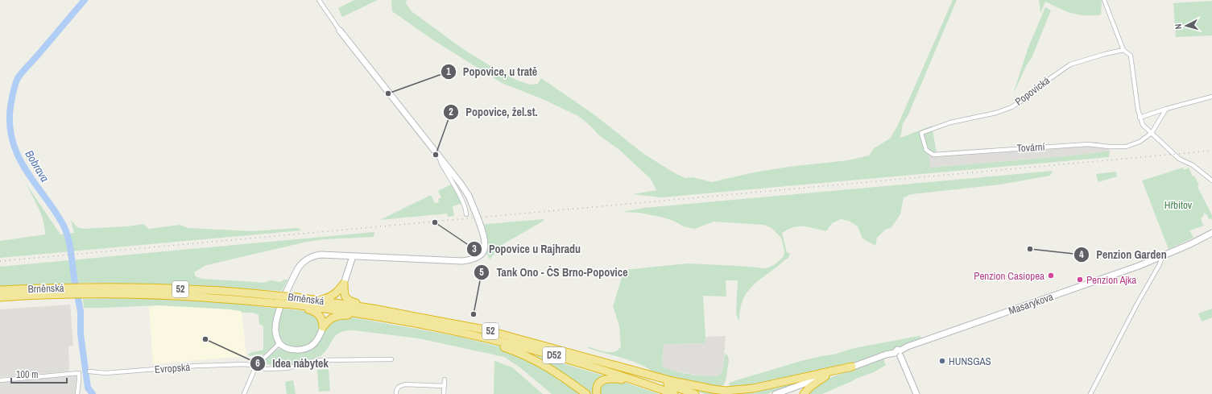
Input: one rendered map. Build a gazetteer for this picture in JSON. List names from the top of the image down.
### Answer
{
  "streets": {
    "highway": ["Brněnská", "52", "D52"],
    "street": [
      "Popovická",
      "Tovární",
      "Masarykova",
      "Evropská"
    ]
  },
  "crossings": [
    ["Popovická", "Tovární"],
    ["Brněnská", "D52"]
  ],
  "water": ["Bobrava"],
  "parks": ["Hřbitov"],
  "places": [
    "Popovice, u tratě",
    "Popovice, žel.st.",
    "Popovice u Rajhradu",
    "Penzion Garden",
    "Penzion Casiopea",
    "Penzion Ajka",
    "Tank Ono - ČS Brno-Popovice",
    "Idea nábytek",
    "HUNSGAS"
  ],
  "scale_bar": "100 m",
  "north": "left"
}
